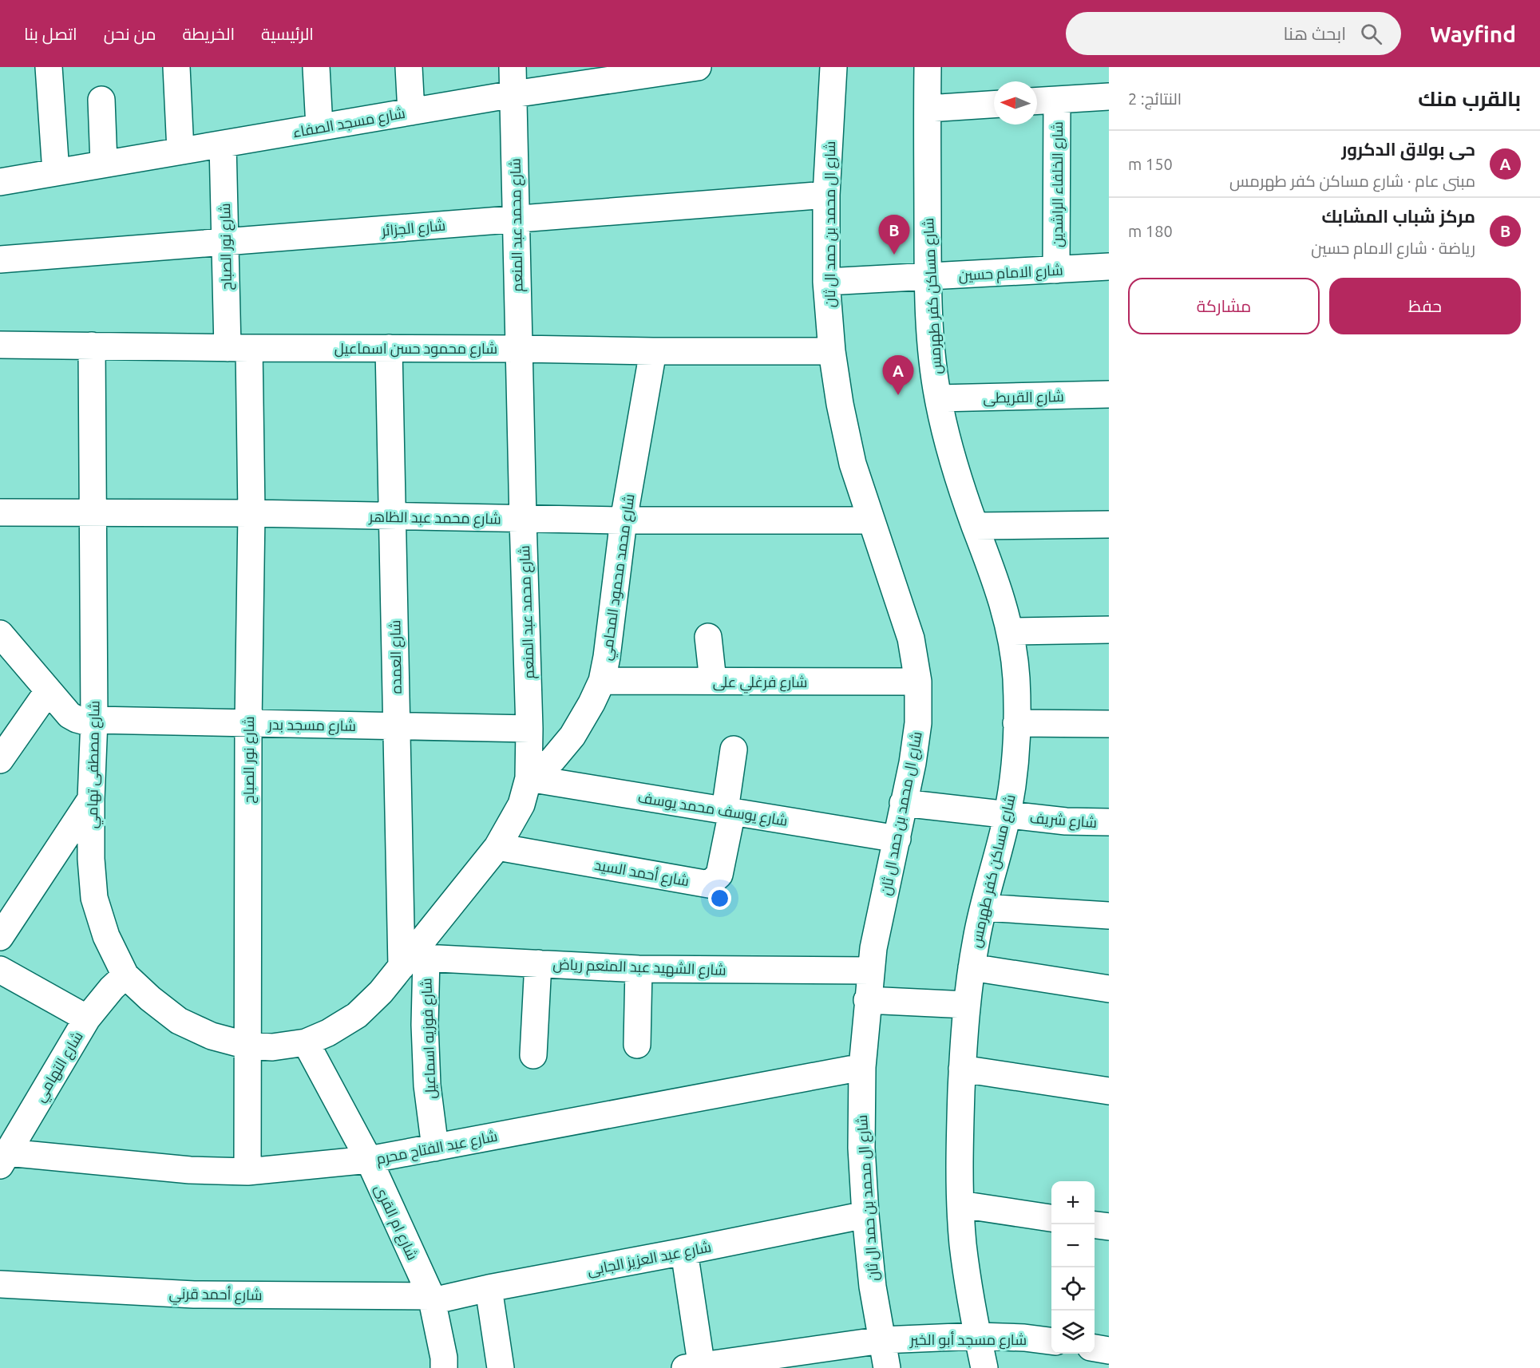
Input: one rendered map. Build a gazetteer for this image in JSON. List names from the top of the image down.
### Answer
{
  "streets": {
    "street": [
      "شارع مسجد الصفاء",
      "شارع الخلفاء الراشدين",
      "شارع ال محمد بن حمد ال ثان",
      "شارع محمد عبد المنعم",
      "شارع الجزائر",
      "شارع نور الصباح",
      "شارع الامام حسين",
      "شارع مساكن كفر طهرمس",
      "شارع محمود حسن اسماعيل",
      "شارع القريطى",
      "شارع محمد عبد الظاهر",
      "شارع محمد محمود المحامي",
      "شارع العمده",
      "شارع فرغلي على",
      "شارع مسجد بدر",
      "شارع مصطفى تهامي",
      "شارع يوسف محمد يوسف",
      "شارع شريف",
      "شارع أحمد السيد",
      "شارع الشهيد عبد المنعم رياض",
      "شارع فوزيه اسماعيل",
      "شارع التهامي",
      "شارع عبد الفتاح محرم",
      "شارع ام القرى",
      "شارع عبد العزيز الجابى",
      "شارع أحمد قرني",
      "شارع مسجد أبو الخير"
    ]
  },
  "crossings": [
    ["شارع مسجد الصفاء", "شارع محمد عبد المنعم"],
    ["شارع مسجد الصفاء", "شارع نور الصباح"],
    ["شارع الخلفاء الراشدين", "شارع الامام حسين"],
    ["شارع ال محمد بن حمد ال ثان", "شارع الجزائر"],
    ["شارع ال محمد بن حمد ال ثان", "شارع الامام حسين"],
    ["شارع ال محمد بن حمد ال ثان", "شارع محمود حسن اسماعيل"],
    ["شارع ال محمد بن حمد ال ثان", "شارع محمد عبد الظاهر"],
    ["شارع ال محمد بن حمد ال ثان", "شارع فرغلي على"],
    ["شارع ال محمد بن حمد ال ثان", "شارع يوسف محمد يوسف"],
    ["شارع ال محمد بن حمد ال ثان", "شارع شريف"],
    ["شارع ال محمد بن حمد ال ثان", "شارع الشهيد عبد المنعم رياض"],
    ["شارع ال محمد بن حمد ال ثان", "شارع عبد الفتاح محرم"],
    ["شارع ال محمد بن حمد ال ثان", "شارع عبد العزيز الجابى"],
    ["شارع ال محمد بن حمد ال ثان", "شارع مسجد أبو الخير"],
    ["شارع محمد عبد المنعم", "شارع الجزائر"],
    ["شارع محمد عبد المنعم", "شارع محمود حسن اسماعيل"],
    ["شارع محمد عبد المنعم", "شارع محمد عبد الظاهر"],
    ["شارع محمد عبد المنعم", "شارع محمد محمود المحامي"],
    ["شارع محمد عبد المنعم", "شارع العمده"],
    ["شارع محمد عبد المنعم", "شارع مسجد بدر"],
    ["شارع محمد عبد المنعم", "شارع مصطفى تهامي"],
    ["شارع محمد عبد المنعم", "شارع يوسف محمد يوسف"],
    ["شارع محمد عبد المنعم", "شارع أحمد السيد"],
    ["شارع محمد عبد المنعم", "شارع الشهيد عبد المنعم رياض"],
    ["شارع محمد عبد المنعم", "شارع فوزيه اسماعيل"],
    ["شارع محمد عبد المنعم", "شارع ام القرى"],
    ["شارع الجزائر", "شارع نور الصباح"],
    ["شارع نور الصباح", "شارع محمود حسن اسماعيل"],
    ["شارع نور الصباح", "شارع محمد عبد الظاهر"],
    ["شارع نور الصباح", "شارع مسجد بدر"],
    ["شارع نور الصباح", "شارع مصطفى تهامي"],
    ["شارع نور الصباح", "شارع عبد الفتاح محرم"],
    ["شارع الامام حسين", "شارع مساكن كفر طهرمس"],
    ["شارع مساكن كفر طهرمس", "شارع القريطى"],
    ["شارع مساكن كفر طهرمس", "شارع شريف"],
    ["شارع مساكن كفر طهرمس", "شارع مسجد أبو الخير"],
    ["شارع محمود حسن اسماعيل", "شارع محمد محمود المحامي"],
    ["شارع محمود حسن اسماعيل", "شارع العمده"],
    ["شارع محمود حسن اسماعيل", "شارع مصطفى تهامي"],
    ["شارع محمد عبد الظاهر", "شارع محمد محمود المحامي"],
    ["شارع محمد عبد الظاهر", "شارع العمده"],
    ["شارع محمد عبد الظاهر", "شارع مصطفى تهامي"],
    ["شارع محمد محمود المحامي", "شارع فرغلي على"],
    ["شارع محمد محمود المحامي", "شارع يوسف محمد يوسف"],
    ["شارع العمده", "شارع مسجد بدر"],
    ["شارع العمده", "شارع الشهيد عبد المنعم رياض"],
    ["شارع العمده", "شارع فوزيه اسماعيل"],
    ["شارع مسجد بدر", "شارع مصطفى تهامي"],
    ["شارع مصطفى تهامي", "شارع التهامي"],
    ["شارع مصطفى تهامي", "شارع ام القرى"],
    ["شارع يوسف محمد يوسف", "شارع أحمد السيد"],
    ["شارع الشهيد عبد المنعم رياض", "شارع فوزيه اسماعيل"],
    ["شارع فوزيه اسماعيل", "شارع عبد الفتاح محرم"],
    ["شارع التهامي", "شارع عبد الفتاح محرم"],
    ["شارع عبد الفتاح محرم", "شارع ام القرى"],
    ["شارع ام القرى", "شارع عبد العزيز الجابى"],
    ["شارع ام القرى", "شارع أحمد قرني"],
    ["شارع عبد العزيز الجابى", "شارع أحمد قرني"]
  ],
  "north": "left",
  "page": {
    "header": "Wayfind",
    "search": "ابحث هنا",
    "nav": [
      "الرئيسية",
      "الخريطة",
      "من نحن",
      "اتصل بنا"
    ],
    "heading": ["بالقرب منك", "النتائج: 2"],
    "list": [
      {
        "mark": "A",
        "name": "حى بولاق الدكرور",
        "note": "مبنى عام · شارع مساكن كفر طهرمس",
        "value": "150 m"
      },
      {
        "mark": "B",
        "name": "مركز شباب المشابك",
        "note": "رياضة · شارع الامام حسين",
        "value": "180 m"
      }
    ],
    "pins": ["B", "A"],
    "buttons": ["حفظ", "مشاركة"],
    "map_buttons": ["+", "−"]
  }
}
